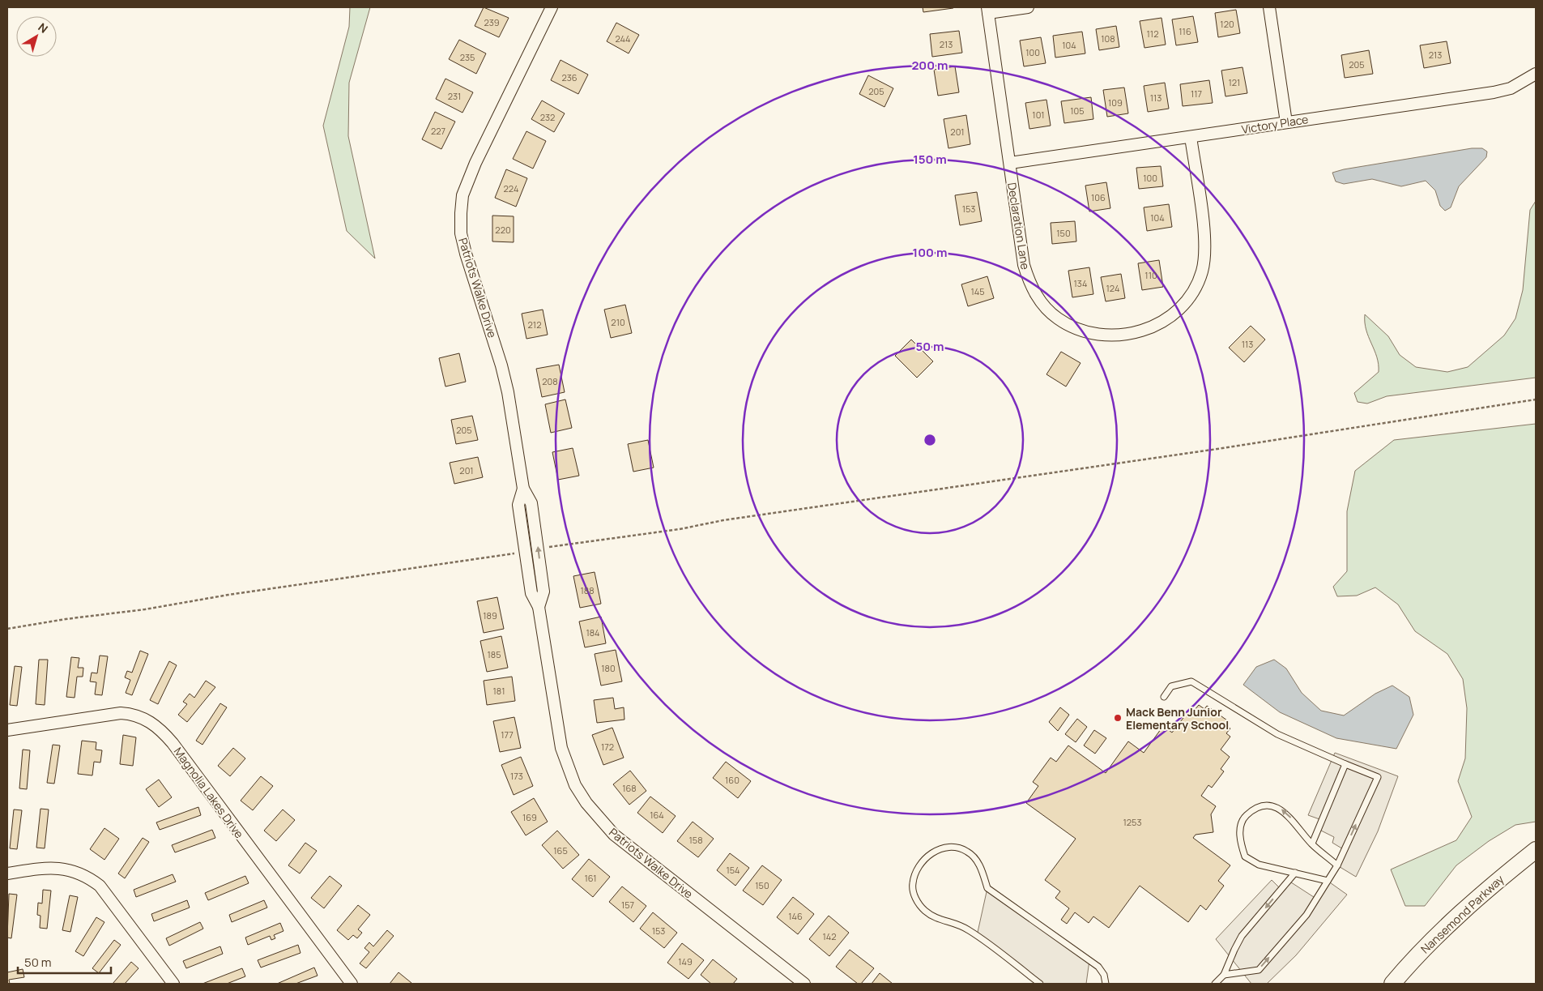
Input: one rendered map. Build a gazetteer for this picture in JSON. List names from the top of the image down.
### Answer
{
  "streets": {
    "main road": ["Nansemond Parkway"],
    "street": [
      "Victory Place",
      "Declaration Lane",
      "Patriots Walke Drive",
      "Magnolia Lakes Drive"
    ]
  },
  "crossings": [
    ["Victory Place", "Declaration Lane"]
  ],
  "places": ["Mack Benn Junior Elementary School"],
  "house_numbers": [
    "239",
    "120",
    "116",
    "112",
    "244",
    "108",
    "213",
    "104",
    "100",
    "213",
    "235",
    "205",
    "236",
    "121",
    "205",
    "117",
    "231",
    "113",
    "109",
    "105",
    "101",
    "232",
    "227",
    "201",
    "100",
    "224",
    "106",
    "153",
    "104",
    "220",
    "150",
    "110",
    "134",
    "124",
    "145",
    "210",
    "212",
    "113",
    "208",
    "205",
    "201",
    "188",
    "189",
    "184",
    "185",
    "180",
    "181",
    "177",
    "172",
    "173",
    "160",
    "168",
    "164",
    "169",
    "1253",
    "158",
    "165",
    "154",
    "161",
    "150",
    "157",
    "146",
    "153",
    "142",
    "149"
  ],
  "scale_bar": "50 m",
  "north": "top right",
  "rings": [
    "200 m",
    "150 m",
    "100 m",
    "50 m"
  ]
}
